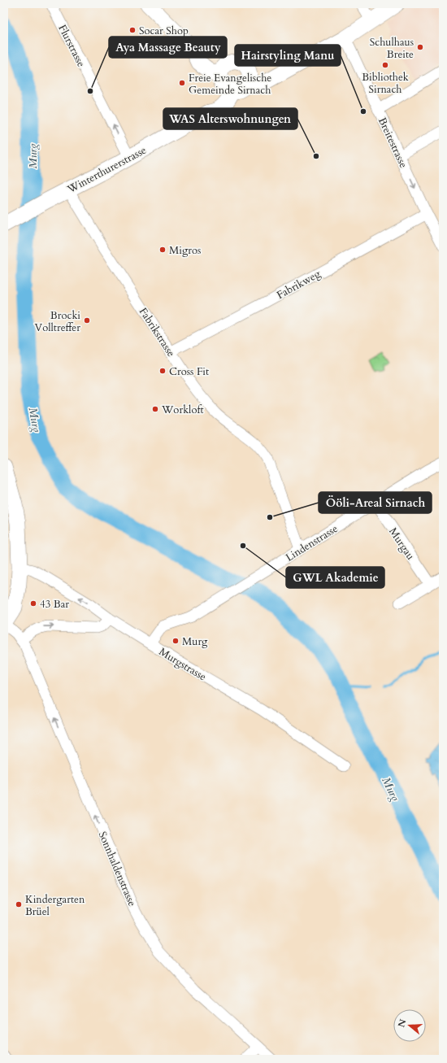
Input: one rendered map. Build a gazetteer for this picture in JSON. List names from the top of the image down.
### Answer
{
  "streets": {
    "street": [
      "Flurstrasse",
      "Breitestrasse",
      "Winterthurerstrasse",
      "Fabrikweg",
      "Fabrikstrasse",
      "Lindenstrasse",
      "Murgau",
      "Murgstrasse",
      "Sonnhaldenstrasse"
    ]
  },
  "crossings": [
    ["Flurstrasse", "Winterthurerstrasse"],
    ["Breitestrasse", "Fabrikweg"],
    ["Winterthurerstrasse", "Fabrikstrasse"],
    ["Fabrikweg", "Fabrikstrasse"],
    ["Fabrikstrasse", "Lindenstrasse"],
    ["Lindenstrasse", "Murgau"],
    ["Lindenstrasse", "Murgstrasse"]
  ],
  "one_way": ["Flurstrasse", "Sonnhaldenstrasse"],
  "water": ["Murg"],
  "places": [
    "Socar Shop",
    "Schulhaus Breite",
    "Bibliothek Sirnach",
    "Freie Evangelische Gemeinde Sirnach",
    "Aya Massage Beauty",
    "Hairstyling Manu",
    "WAS Alterswohnungen",
    "Migros",
    "Brocki Volltreffer",
    "Cross Fit",
    "Workloft",
    "Ööli-Areal Sirnach",
    "GWL Akademie",
    "43 Bar",
    "Murg",
    "Kindergarten Brüel"
  ],
  "north": "left"
}
